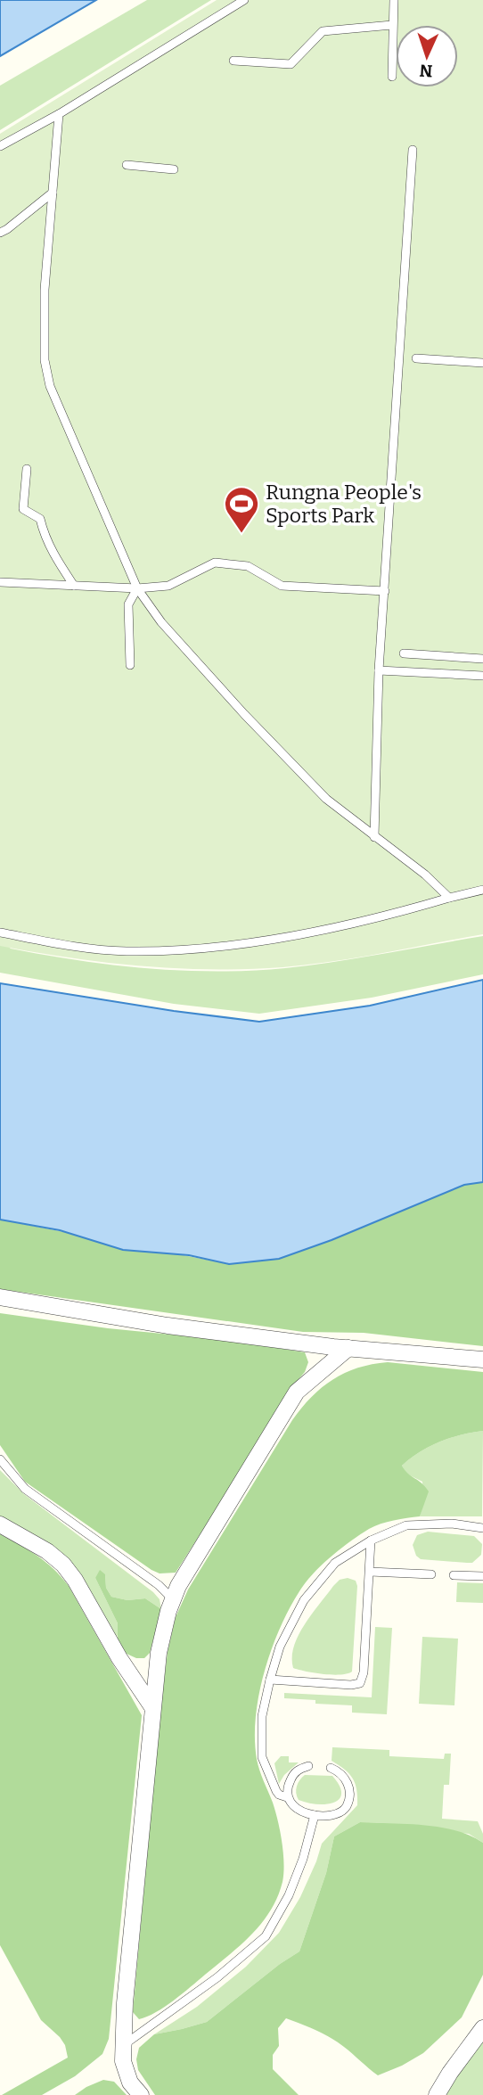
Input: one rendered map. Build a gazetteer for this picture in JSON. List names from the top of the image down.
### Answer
{
  "places": {
    "sports": ["Rungna People's Sports Park"]
  },
  "north": "bottom"
}
